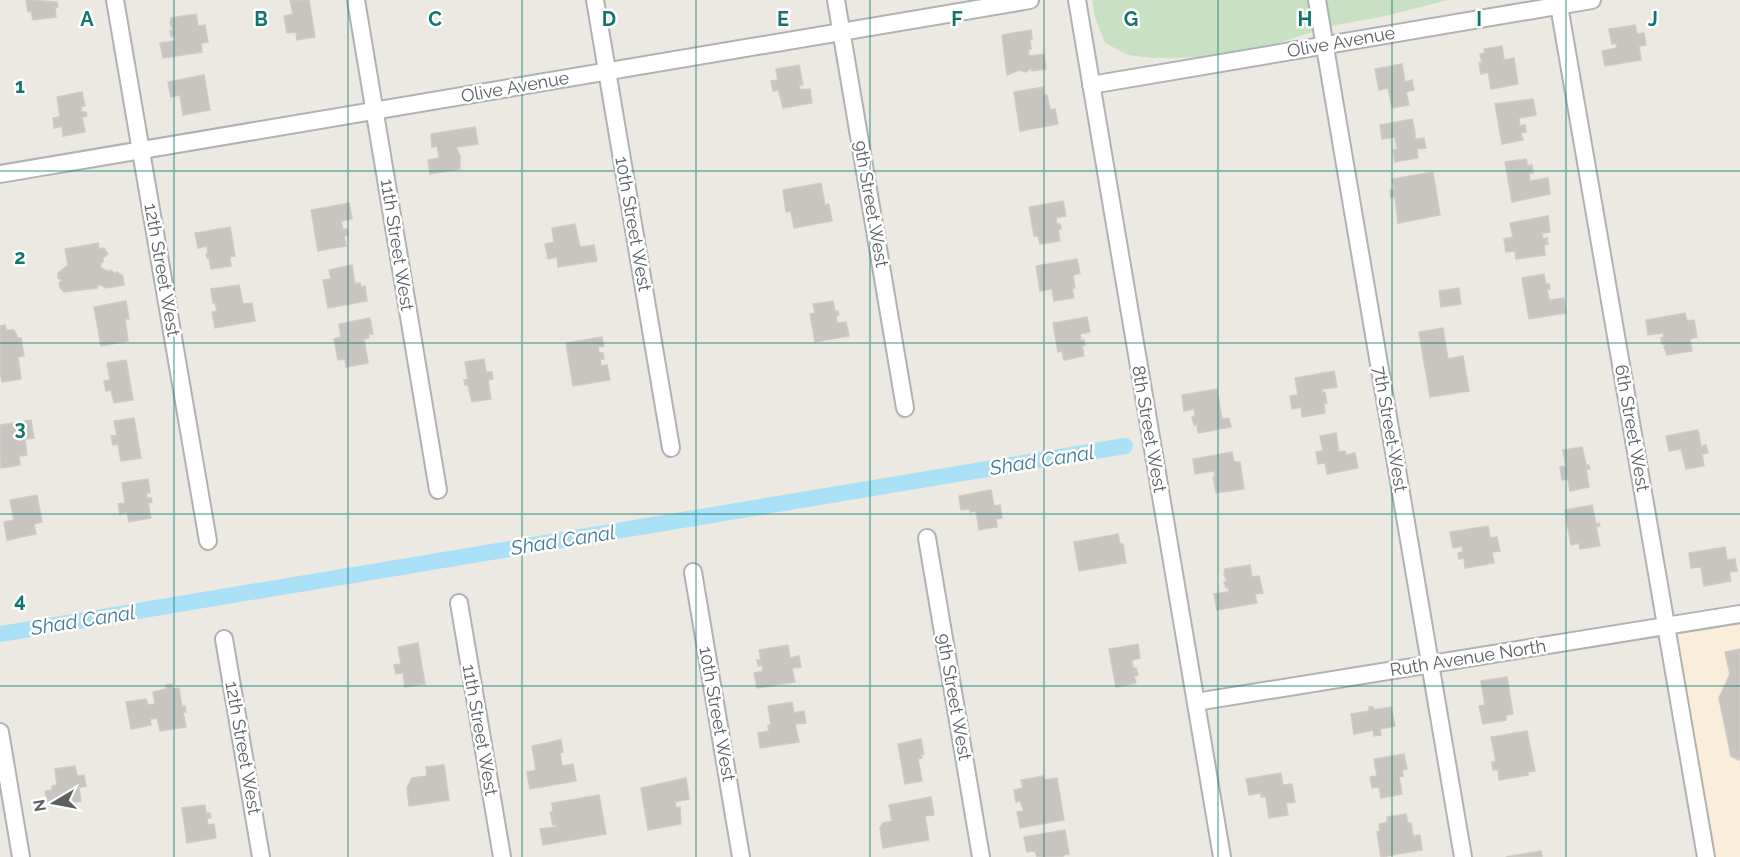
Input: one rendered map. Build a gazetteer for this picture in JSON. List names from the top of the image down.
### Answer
{
  "streets": {
    "street": [
      "Olive Avenue",
      "9th Street West",
      "10th Street West",
      "11th Street West",
      "12th Street West",
      "6th Street West",
      "8th Street West",
      "7th Street West",
      "Ruth Avenue North"
    ]
  },
  "crossings": [
    ["Olive Avenue", "9th Street West"],
    ["Olive Avenue", "10th Street West"],
    ["Olive Avenue", "11th Street West"],
    ["Olive Avenue", "12th Street West"],
    ["Olive Avenue", "6th Street West"],
    ["Olive Avenue", "8th Street West"],
    ["Olive Avenue", "7th Street West"],
    ["6th Street West", "Ruth Avenue North"],
    ["8th Street West", "Ruth Avenue North"],
    ["7th Street West", "Ruth Avenue North"]
  ],
  "water": ["Shad Canal"],
  "north": "left",
  "grid": {
    "columns": [
      "A",
      "B",
      "C",
      "D",
      "E",
      "F",
      "G",
      "H",
      "I",
      "J"
    ],
    "rows": [
      "1",
      "2",
      "3",
      "4"
    ]
  }
}
